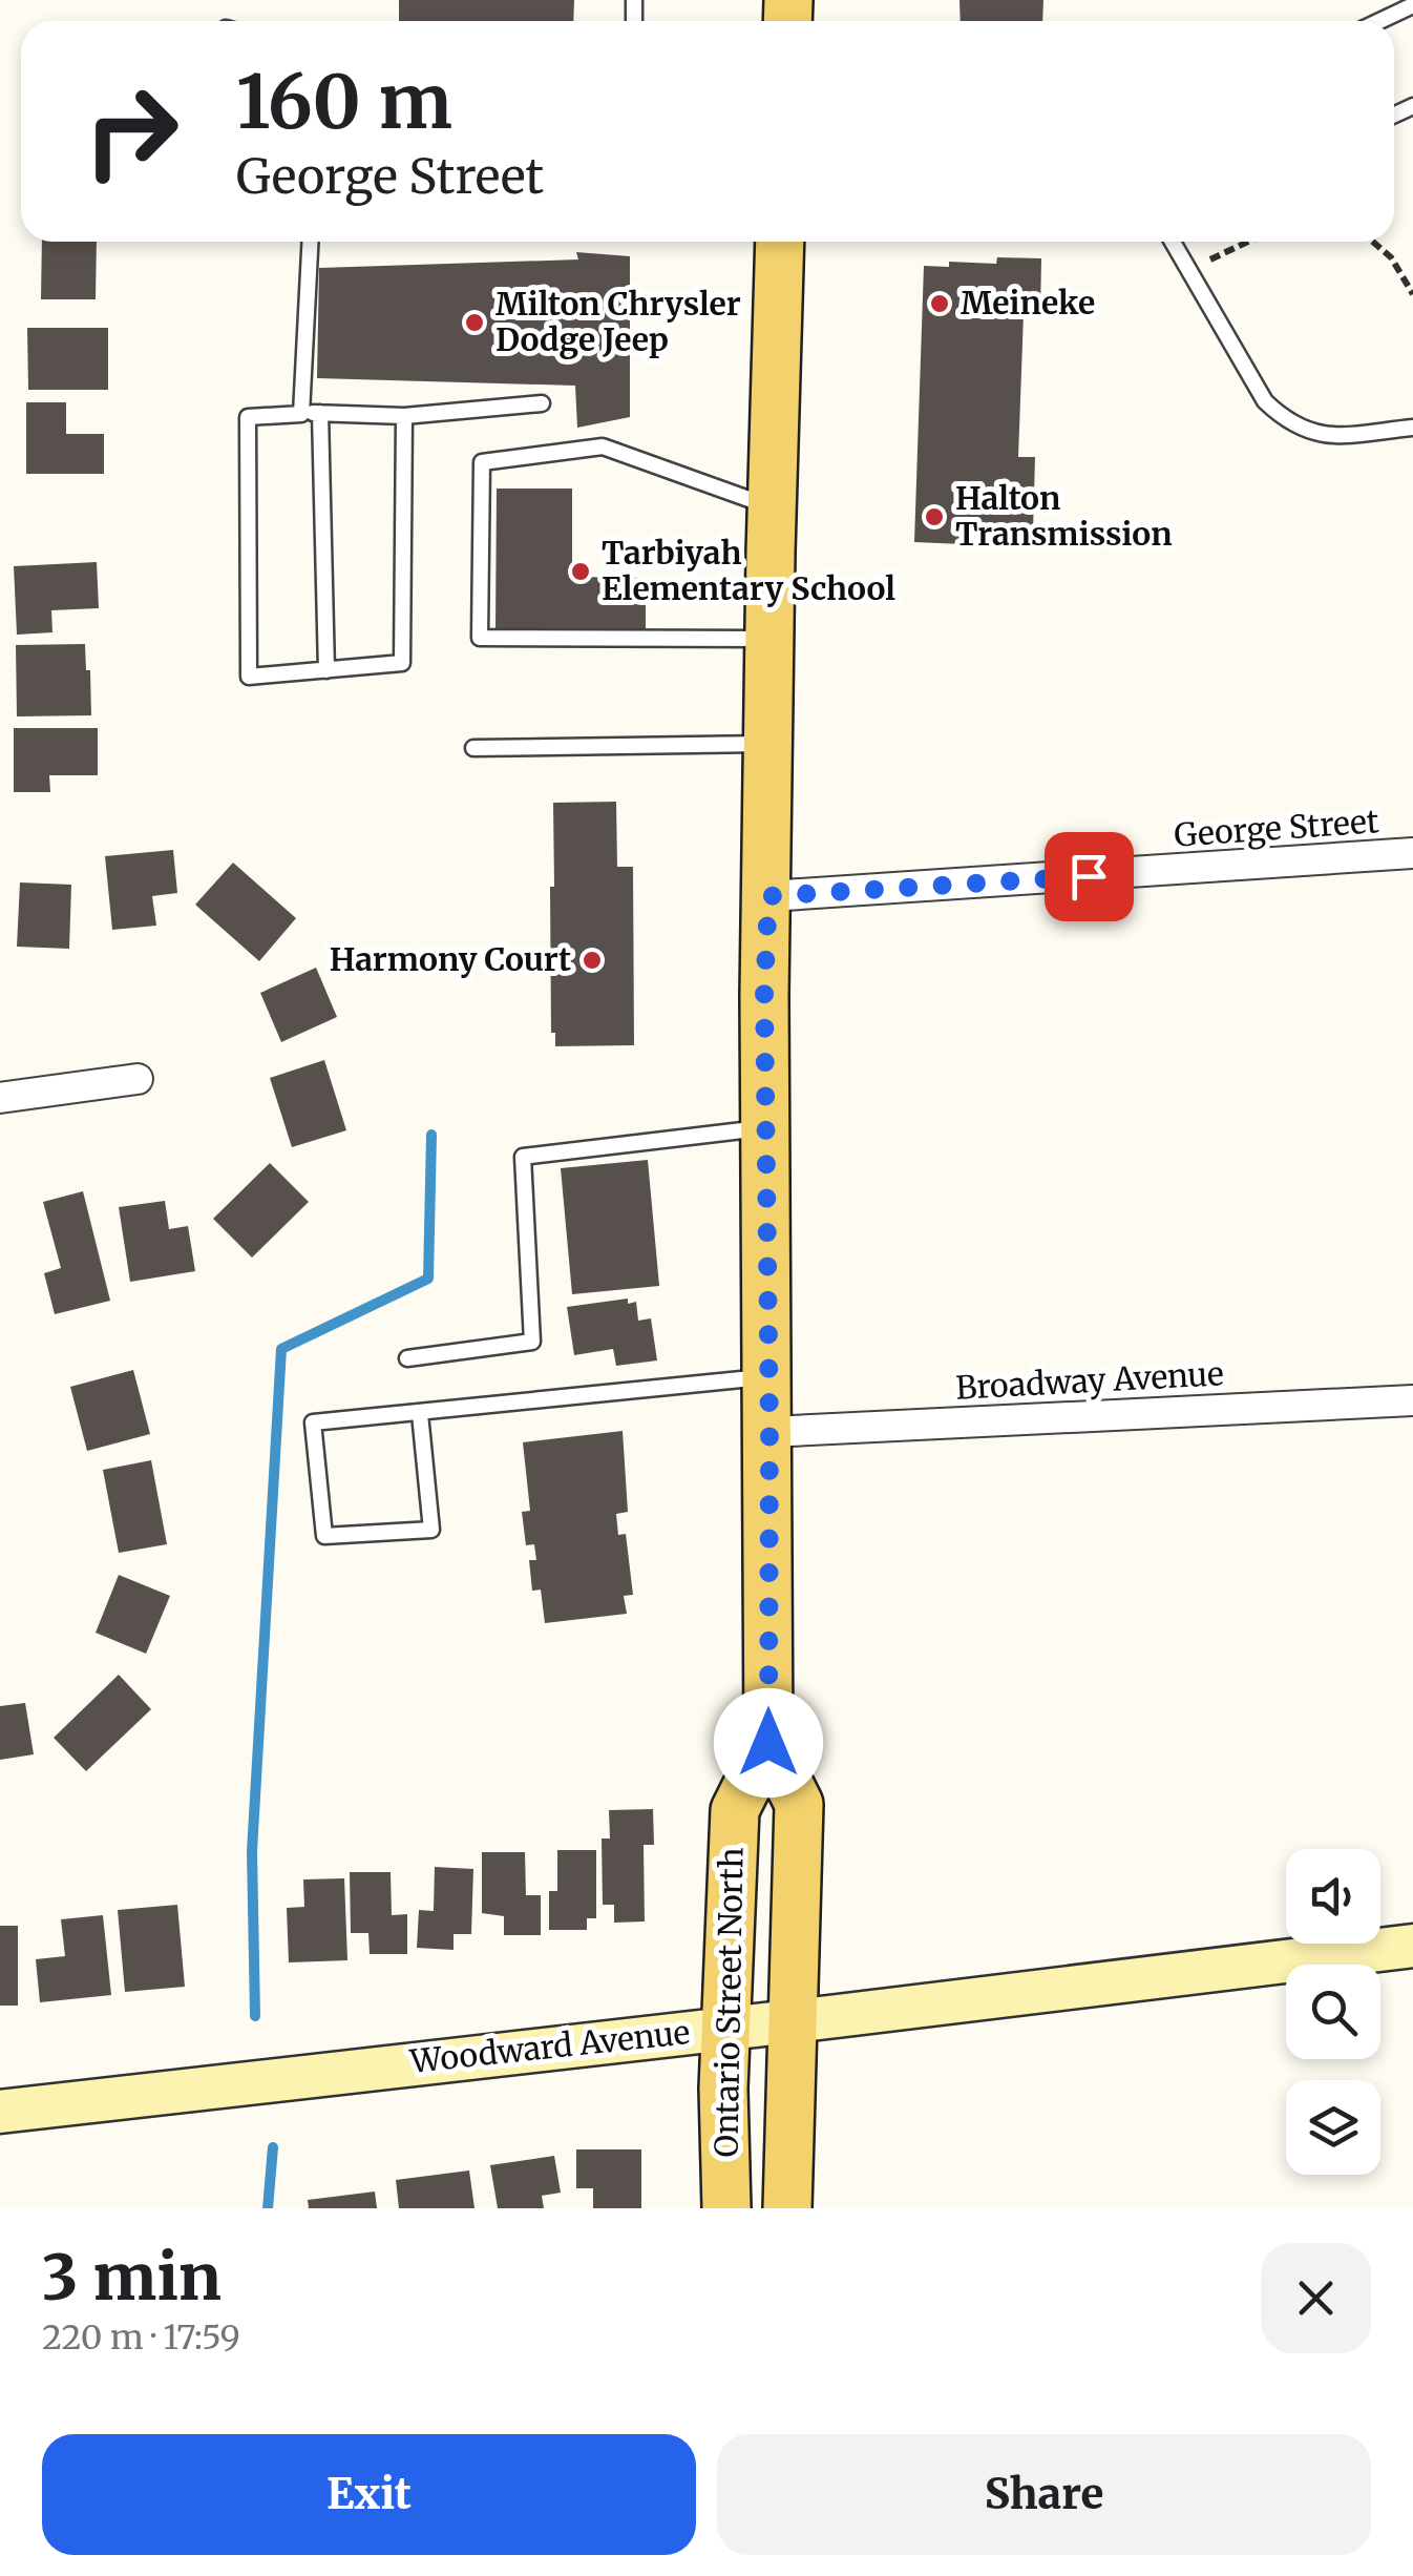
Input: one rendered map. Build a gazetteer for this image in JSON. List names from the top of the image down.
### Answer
{
  "streets": {
    "main road": ["Ontario Street North"],
    "street": ["George Street", "Broadway Avenue", "Woodward Avenue"]
  },
  "crossings": [
    ["George Street", "Ontario Street North"],
    ["Broadway Avenue", "Ontario Street North"],
    ["Ontario Street North", "Woodward Avenue"]
  ],
  "places": [
    "Meineke",
    "Milton Chrysler Dodge Jeep",
    "Halton Transmission",
    "Tarbiyah Elementary School",
    "Harmony Court"
  ],
  "page": {
    "turn": ["160 m", "George Street"],
    "heading": ["3 min", "220 m · 17:59"],
    "buttons": ["Exit", "Share"]
  }
}
